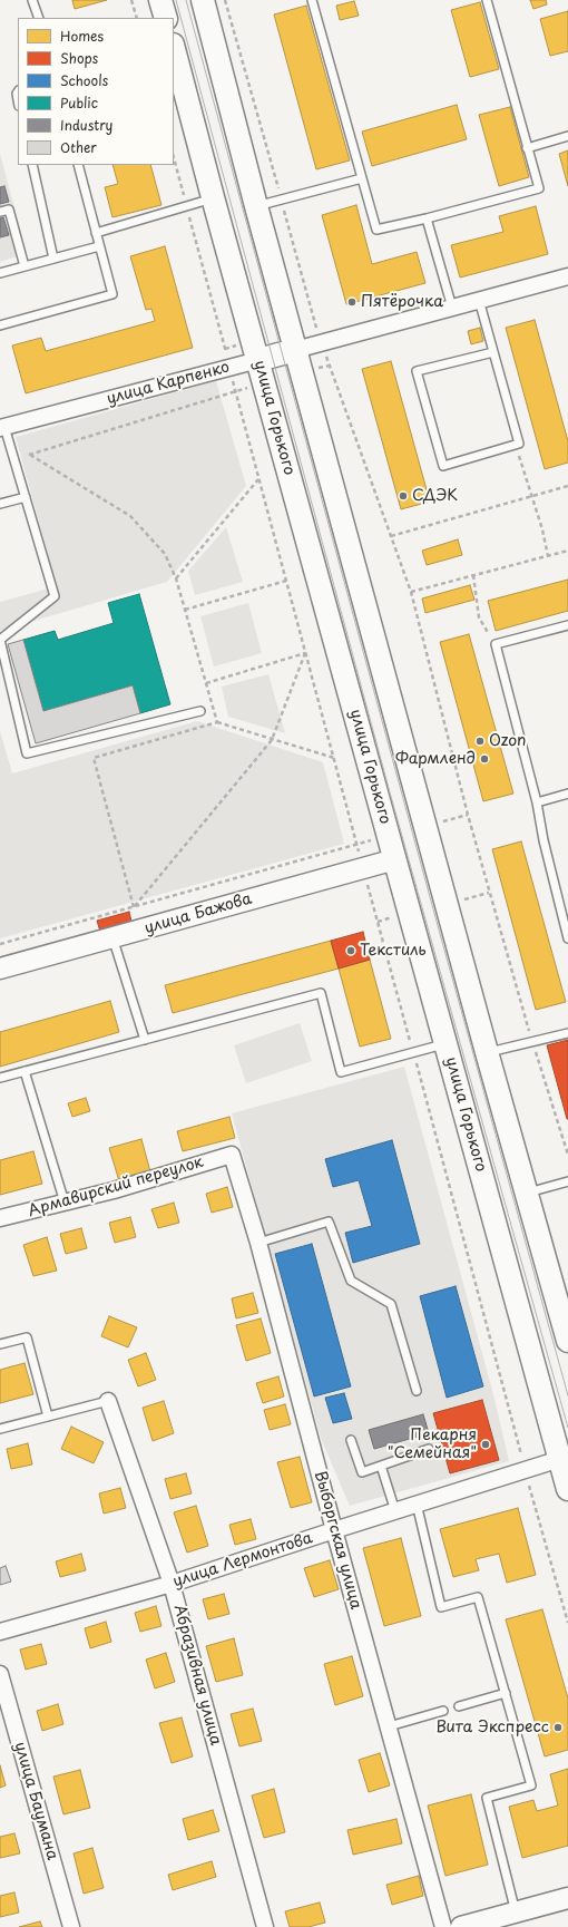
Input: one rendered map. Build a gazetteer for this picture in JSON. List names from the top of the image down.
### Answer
{
  "streets": {
    "main road": ["улица Карпенко", "улица Горького"],
    "street": [
      "улица Бажова",
      "Армавирский переулок",
      "Выборгская улица",
      "улица Лермонтова",
      "Абразивная улица",
      "улица Баумана"
    ]
  },
  "crossings": [
    ["улица Карпенко", "улица Горького"],
    ["улица Горького", "улица Бажова"],
    ["улица Горького", "улица Лермонтова"],
    ["Армавирский переулок", "Выборгская улица"],
    ["Выборгская улица", "улица Лермонтова"],
    ["улица Лермонтова", "Абразивная улица"]
  ],
  "places": [
    "Пятёрочка",
    "СДЭК",
    "Ozon",
    "Фармленд",
    "Текстиль",
    "Пекарня \"Семейная\"",
    "Вита Экспресс"
  ],
  "legend": [
    "Homes",
    "Shops",
    "Schools",
    "Public",
    "Industry",
    "Other"
  ]
}
